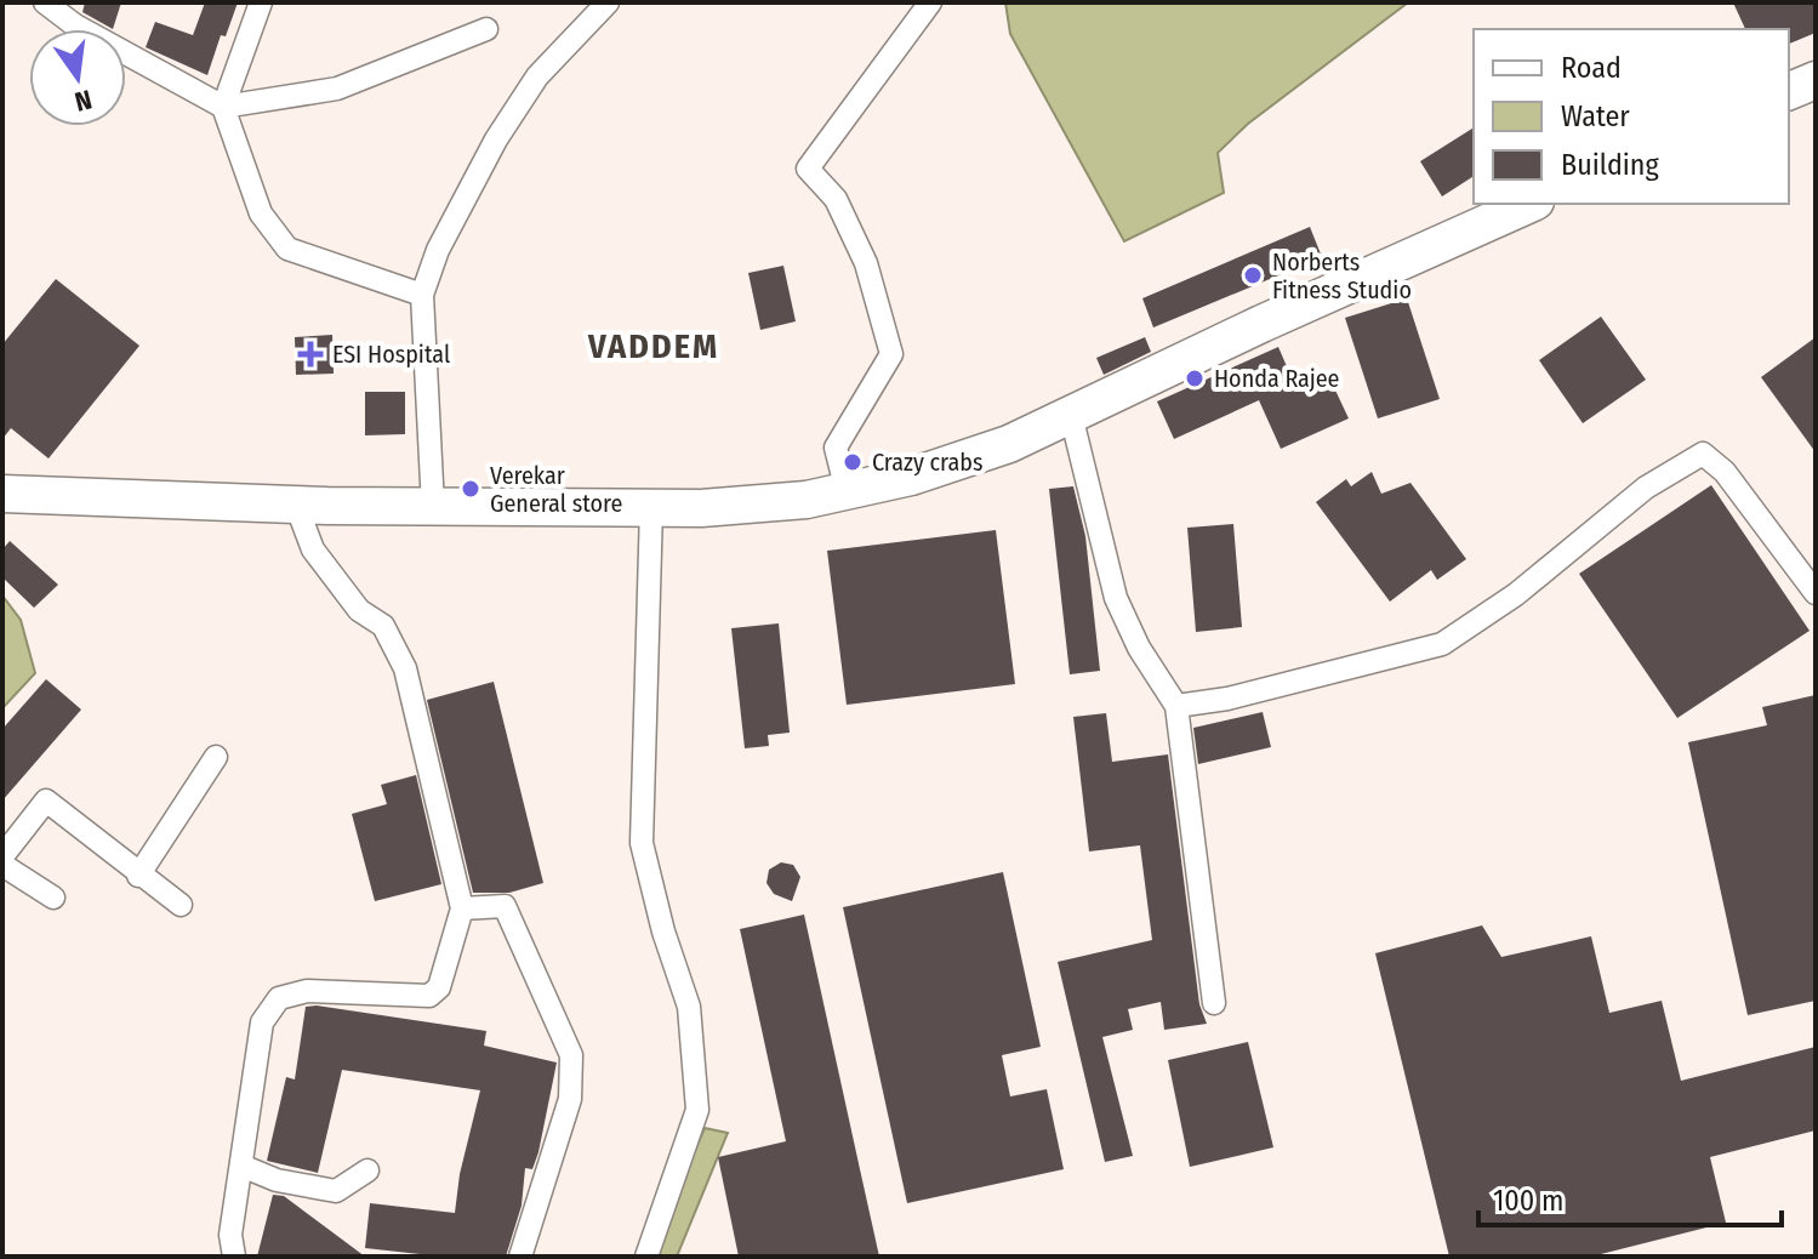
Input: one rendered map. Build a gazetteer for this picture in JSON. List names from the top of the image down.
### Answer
{
  "districts": ["VADDEM"],
  "places": {
    "other": [
      "Norberts Fitness Studio",
      "Honda Rajee",
      "Crazy crabs",
      "Verekar General store"
    ],
    "health": ["ESI Hospital"]
  },
  "legend": ["Road", "Water", "Building"],
  "scale_bar": "100 m",
  "north": "bottom"
}
